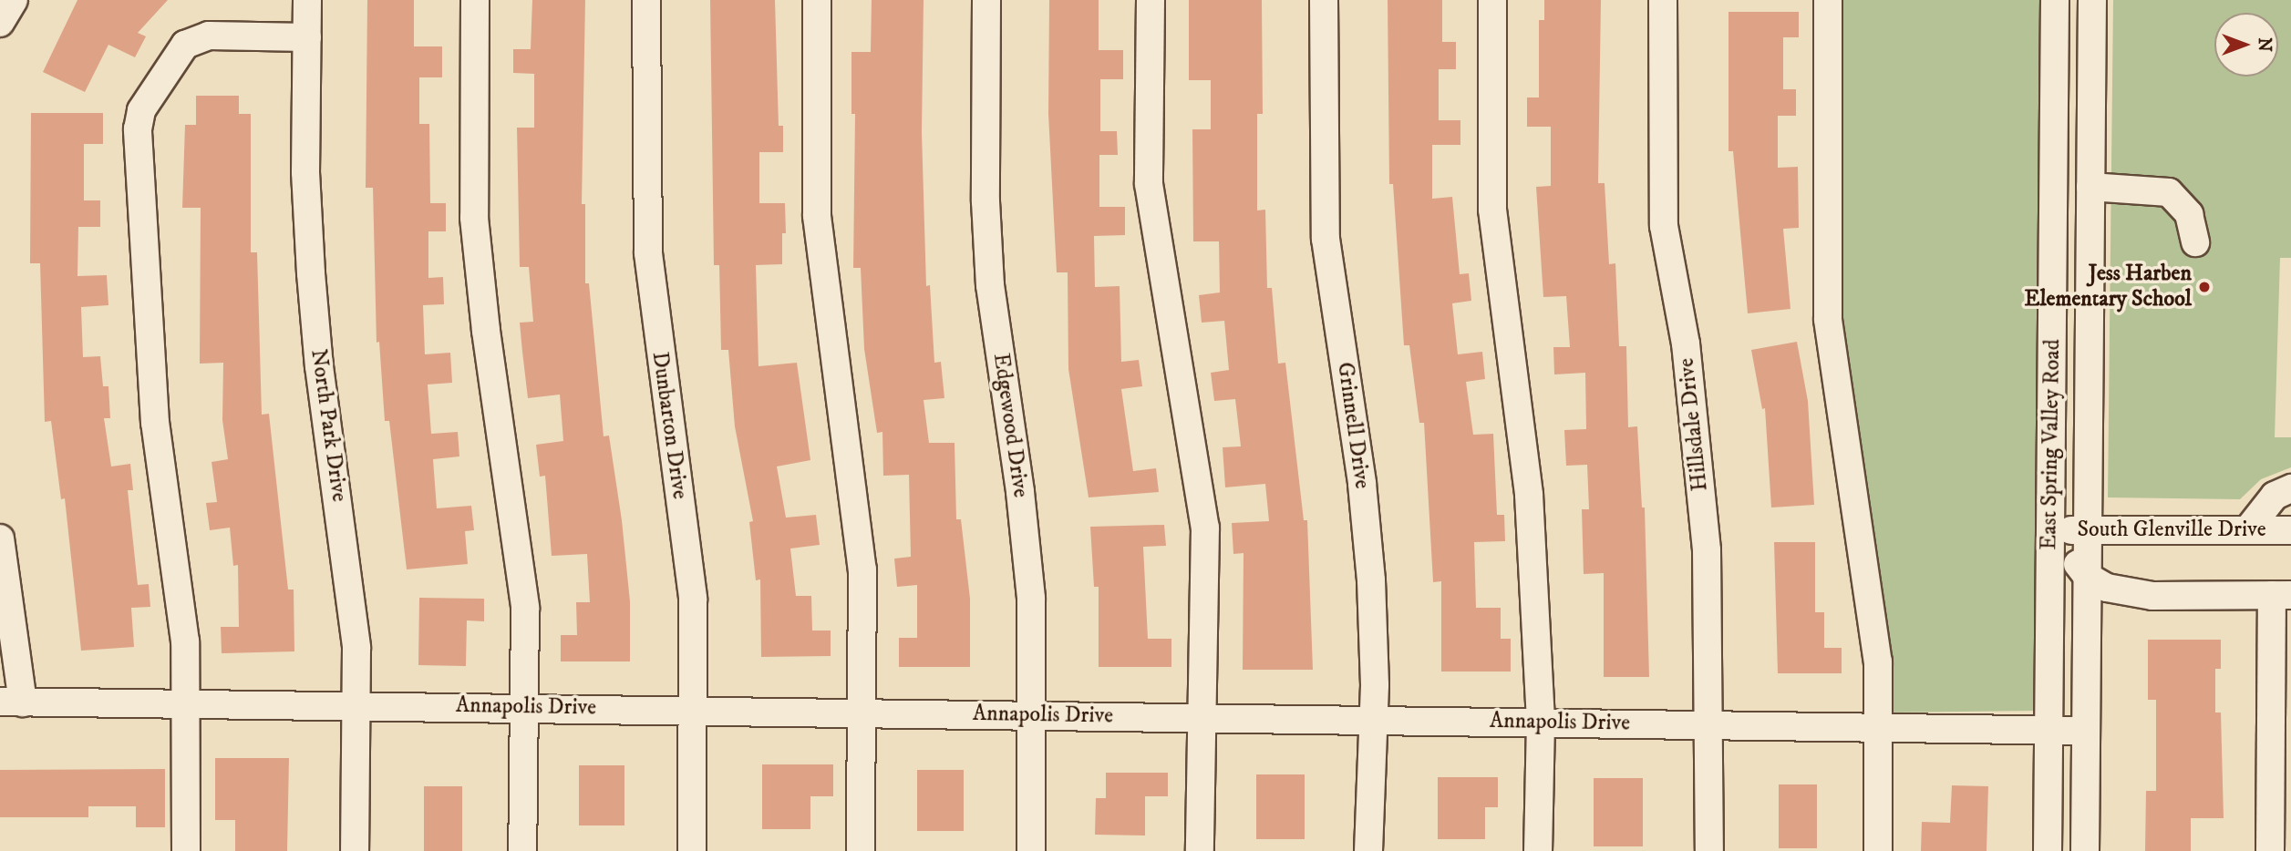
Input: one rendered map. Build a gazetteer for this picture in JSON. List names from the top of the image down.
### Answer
{
  "streets": {
    "street": [
      "Hillsdale Drive",
      "North Park Drive",
      "Dunbarton Drive",
      "Edgewood Drive",
      "Grinnell Drive",
      "East Spring Valley Road",
      "South Glenville Drive",
      "Annapolis Drive"
    ]
  },
  "crossings": [
    ["Hillsdale Drive", "Annapolis Drive"],
    ["North Park Drive", "Annapolis Drive"],
    ["Dunbarton Drive", "Annapolis Drive"],
    ["Edgewood Drive", "Annapolis Drive"],
    ["Grinnell Drive", "Annapolis Drive"],
    ["East Spring Valley Road", "South Glenville Drive"],
    ["East Spring Valley Road", "Annapolis Drive"]
  ],
  "places": ["Jess Harben Elementary School"],
  "north": "right"
}
